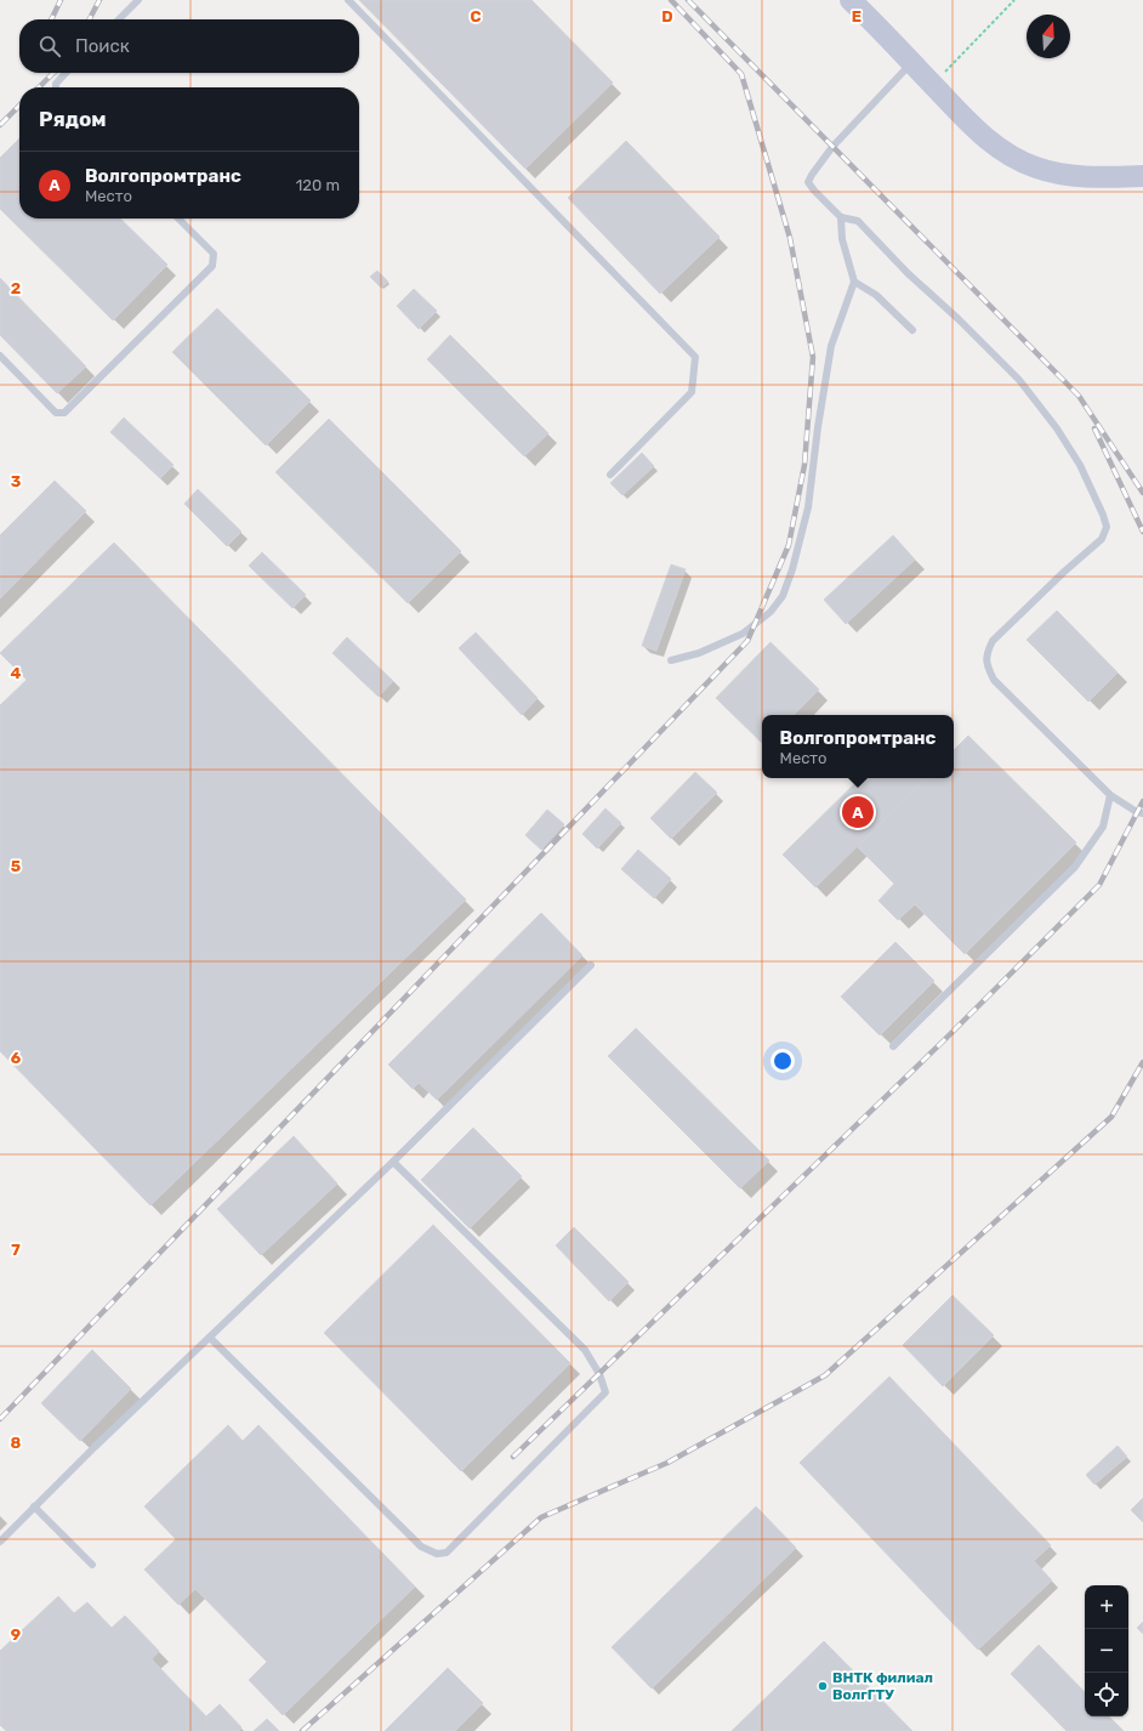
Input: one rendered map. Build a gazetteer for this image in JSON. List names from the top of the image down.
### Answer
{
  "places": ["ВНТК филиал ВолгГТУ"],
  "north": "top",
  "page": {
    "search": "Поиск",
    "heading": "Рядом",
    "list": [
      {
        "mark": "A",
        "name": "Волгопромтранс",
        "note": "Место",
        "value": "120 m"
      }
    ],
    "popup": ["Волгопромтранс", "Место"],
    "pins": "A",
    "map_buttons": ["+", "−"]
  },
  "grid": {
    "columns": ["C", "D", "E"],
    "rows": [
      "2",
      "3",
      "4",
      "5",
      "6",
      "7",
      "8",
      "9"
    ]
  }
}
